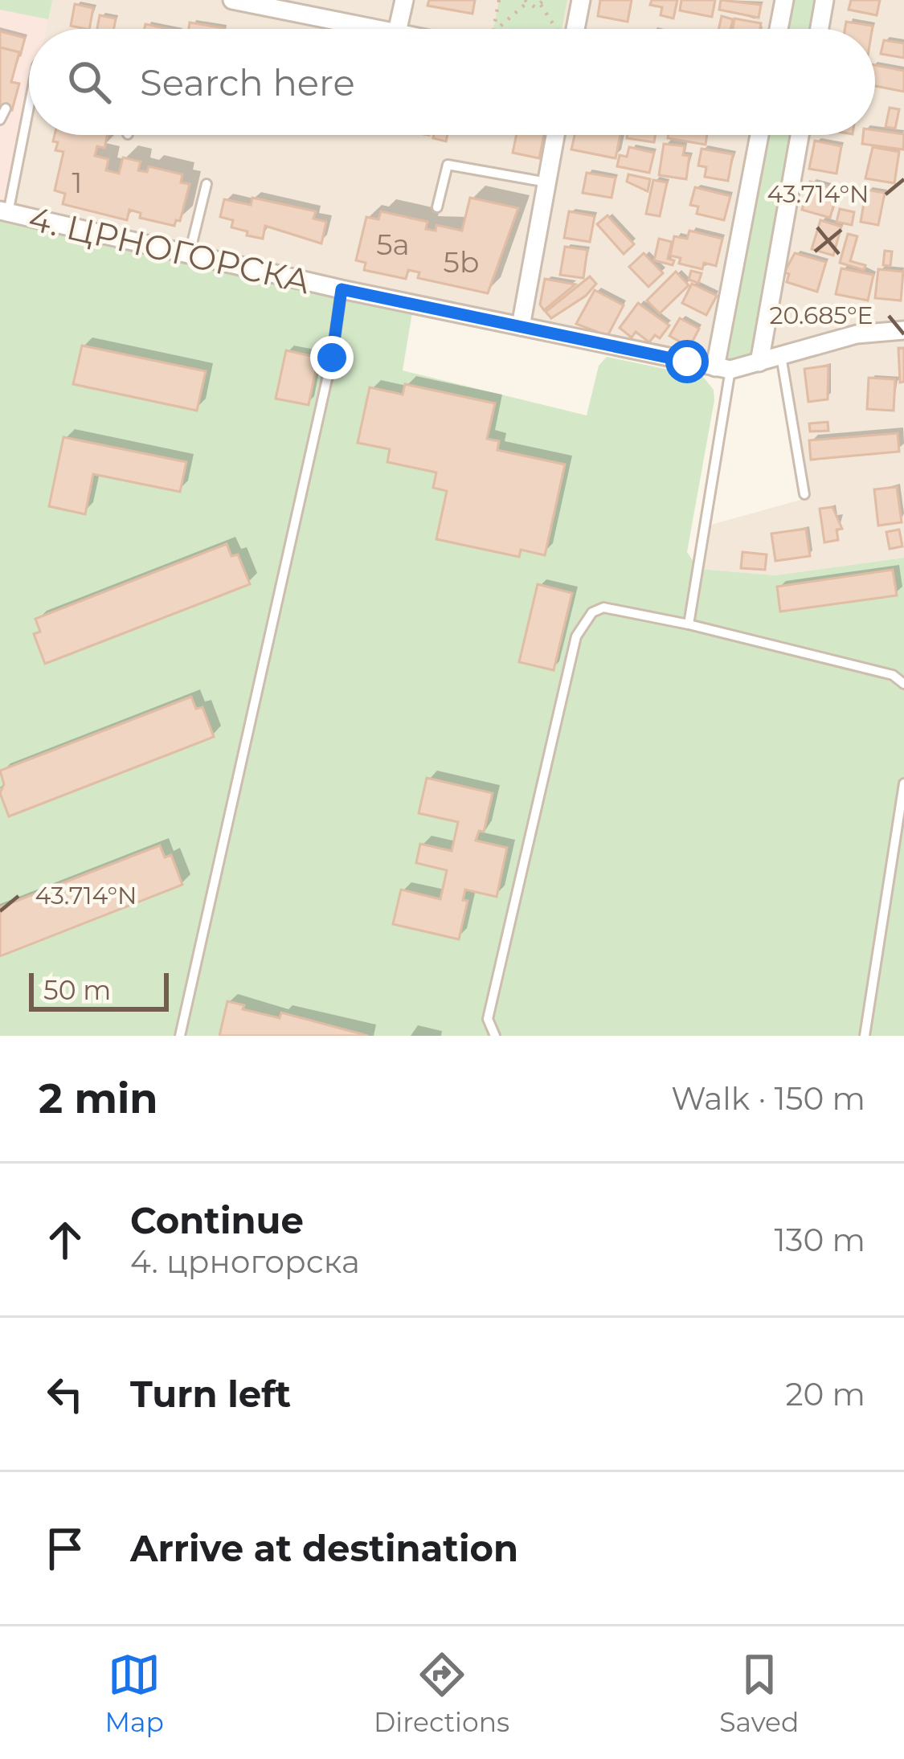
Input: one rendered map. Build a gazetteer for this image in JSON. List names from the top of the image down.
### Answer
{
  "streets": {
    "street": ["4. ЦРНОГОРСКА"]
  },
  "house_numbers": ["1", "5a", "5b"],
  "scale_bar": "50 m",
  "page": {
    "search": "Search here",
    "scale": "50 m",
    "heading": ["2 min", "Walk · 150 m"],
    "list": [
      ["Continue", "4. црногорска", "130 m"],
      ["Turn left", "20 m"],
      "Arrive at destination"
    ],
    "nav": ["Map", "Directions", "Saved"]
  },
  "coordinates": ["43.714°N", "20.685°E"]
}
